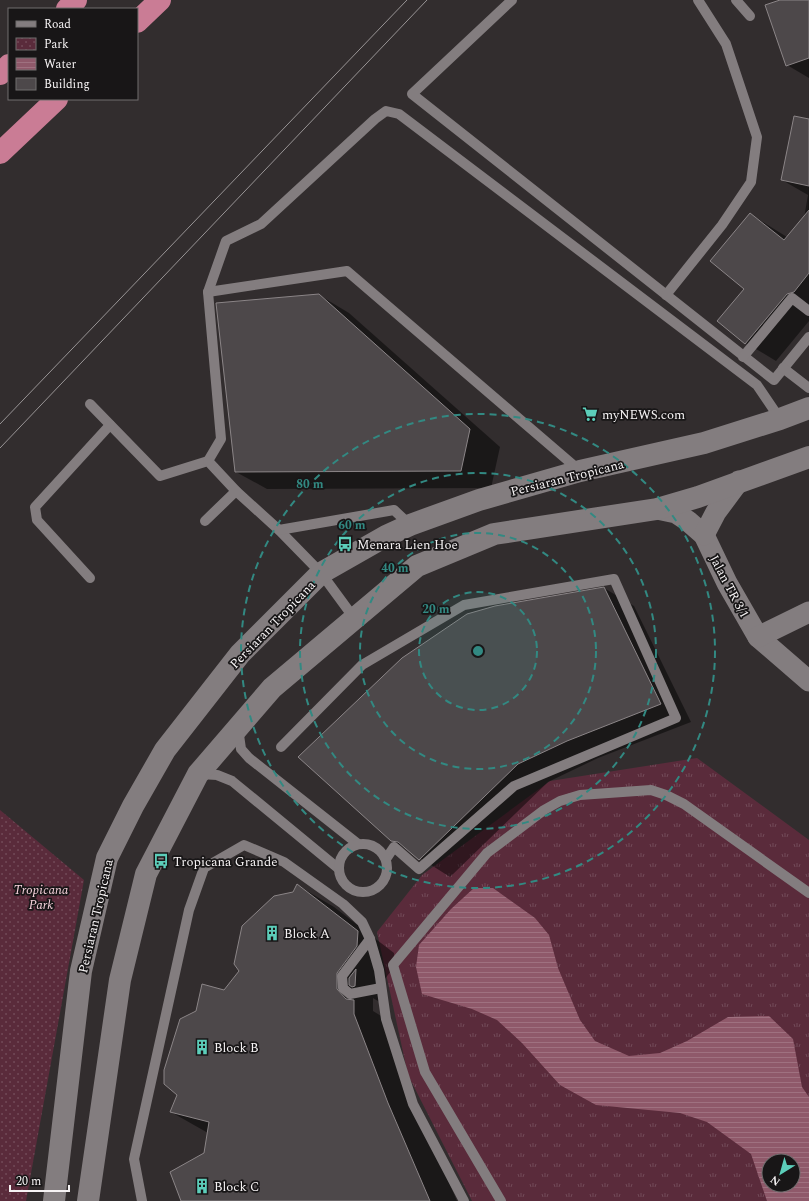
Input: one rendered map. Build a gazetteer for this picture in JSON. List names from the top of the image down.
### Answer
{
  "streets": {
    "main road": ["Persiaran Tropicana"],
    "street": ["Jalan TR 3/1"]
  },
  "parks": ["Tropicana Park"],
  "places": {
    "supermarket": ["myNEWS.com"],
    "bus stop": ["Menara Lien Hoe", "Tropicana Grande"],
    "building": ["Block A", "Block B", "Block C"]
  },
  "legend": [
    "Road",
    "Park",
    "Water",
    "Building"
  ],
  "scale_bar": "20 m",
  "north": "bottom left",
  "rings": [
    "80 m",
    "60 m",
    "40 m",
    "20 m"
  ]
}
